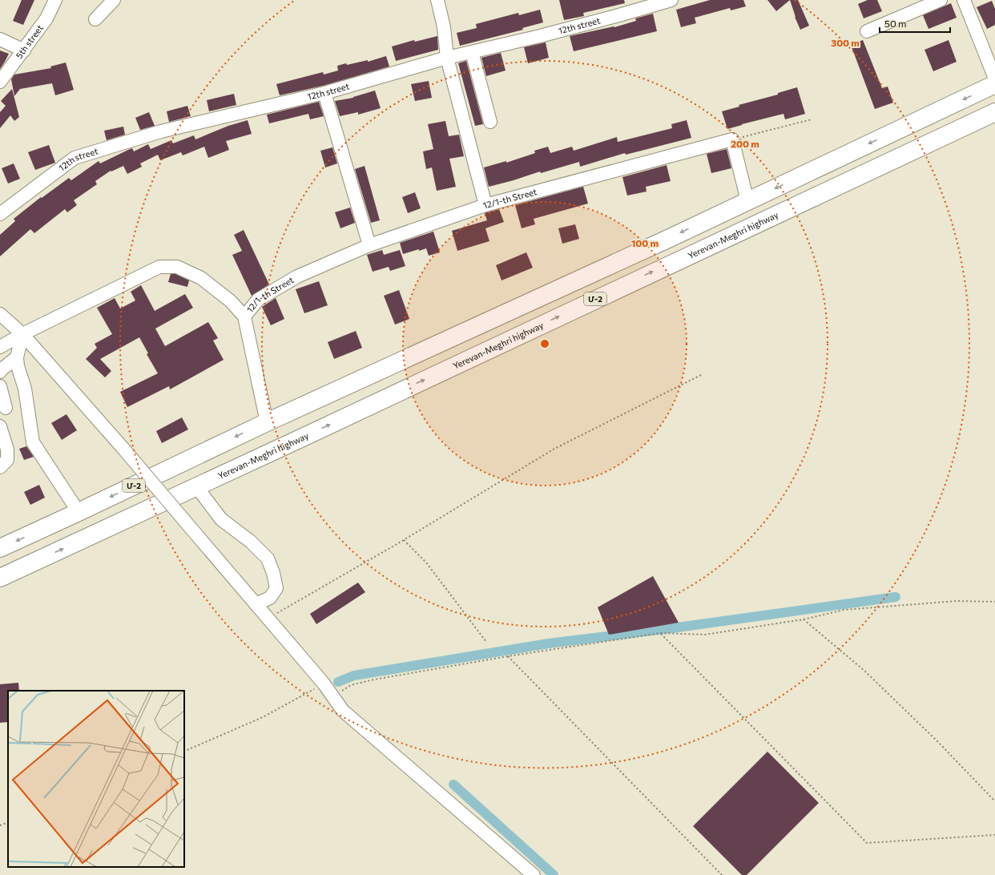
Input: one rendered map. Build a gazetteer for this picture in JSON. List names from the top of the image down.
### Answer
{
  "streets": {
    "highway": ["Yerevan-Meghri highway", "Մ-2"],
    "street": ["12th street", "5th street", "12/1-th Street"]
  },
  "scale_bar": "50 m",
  "rings": ["300 m", "200 m", "100 m"]
}
